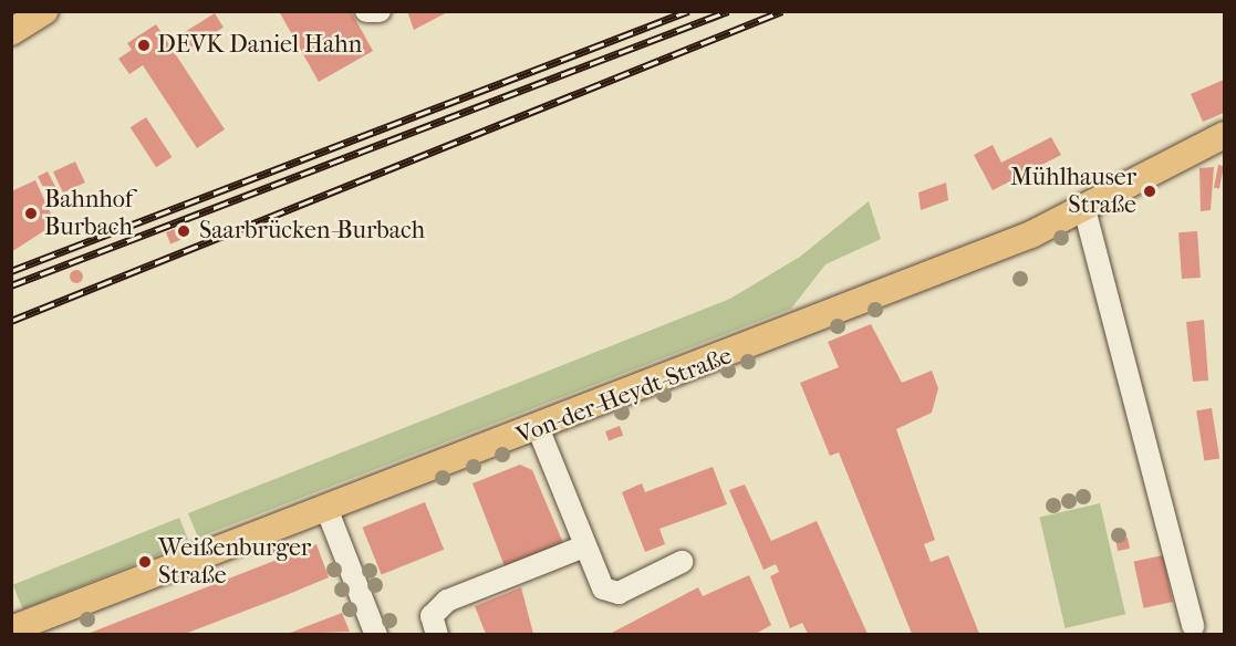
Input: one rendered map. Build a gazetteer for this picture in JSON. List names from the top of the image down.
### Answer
{
  "streets": {
    "main road": ["Von-der-Heydt-Straße"]
  },
  "places": [
    "DEVK Daniel Hahn",
    "Mühlhauser Straße",
    "Bahnhof Burbach",
    "Saarbrücken-Burbach",
    "Weißenburger Straße"
  ]
}
